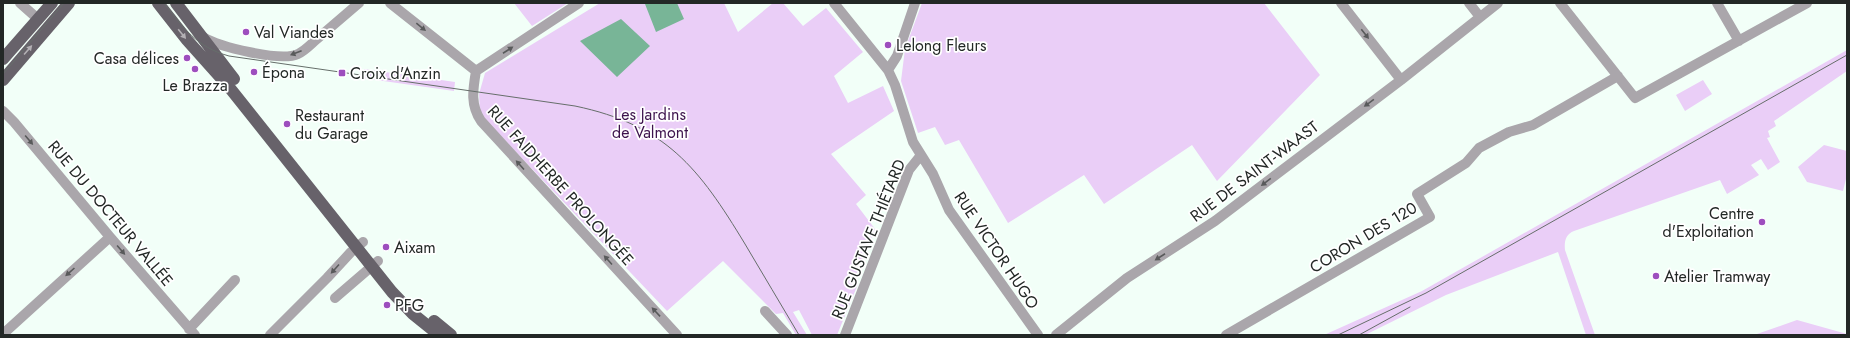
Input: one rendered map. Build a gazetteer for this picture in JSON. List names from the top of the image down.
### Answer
{
  "streets": {
    "street": [
      "RUE DE SAINT-WAAST",
      "RUE FAIDHERBE PROLONGÉE",
      "RUE DU DOCTEUR VALLÉE",
      "CORON DES 120",
      "RUE GUSTAVE THIÉTARD",
      "RUE VICTOR HUGO"
    ]
  },
  "crossings": [
    ["RUE GUSTAVE THIÉTARD", "RUE VICTOR HUGO"]
  ],
  "one_way": ["RUE DE SAINT-WAAST", "RUE FAIDHERBE PROLONGÉE", "RUE DU DOCTEUR VALLÉE"],
  "parks": ["Les Jardins de Valmont"],
  "places": {
    "other": [
      "Val Viandes",
      "Lelong Fleurs",
      "Casa délices",
      "Le Brazza",
      "Épona",
      "Restaurant du Garage",
      "Centre d'Exploitation",
      "Aixam",
      "Atelier Tramway",
      "PFG"
    ],
    "transit": ["Croix d'Anzin"]
  }
}
